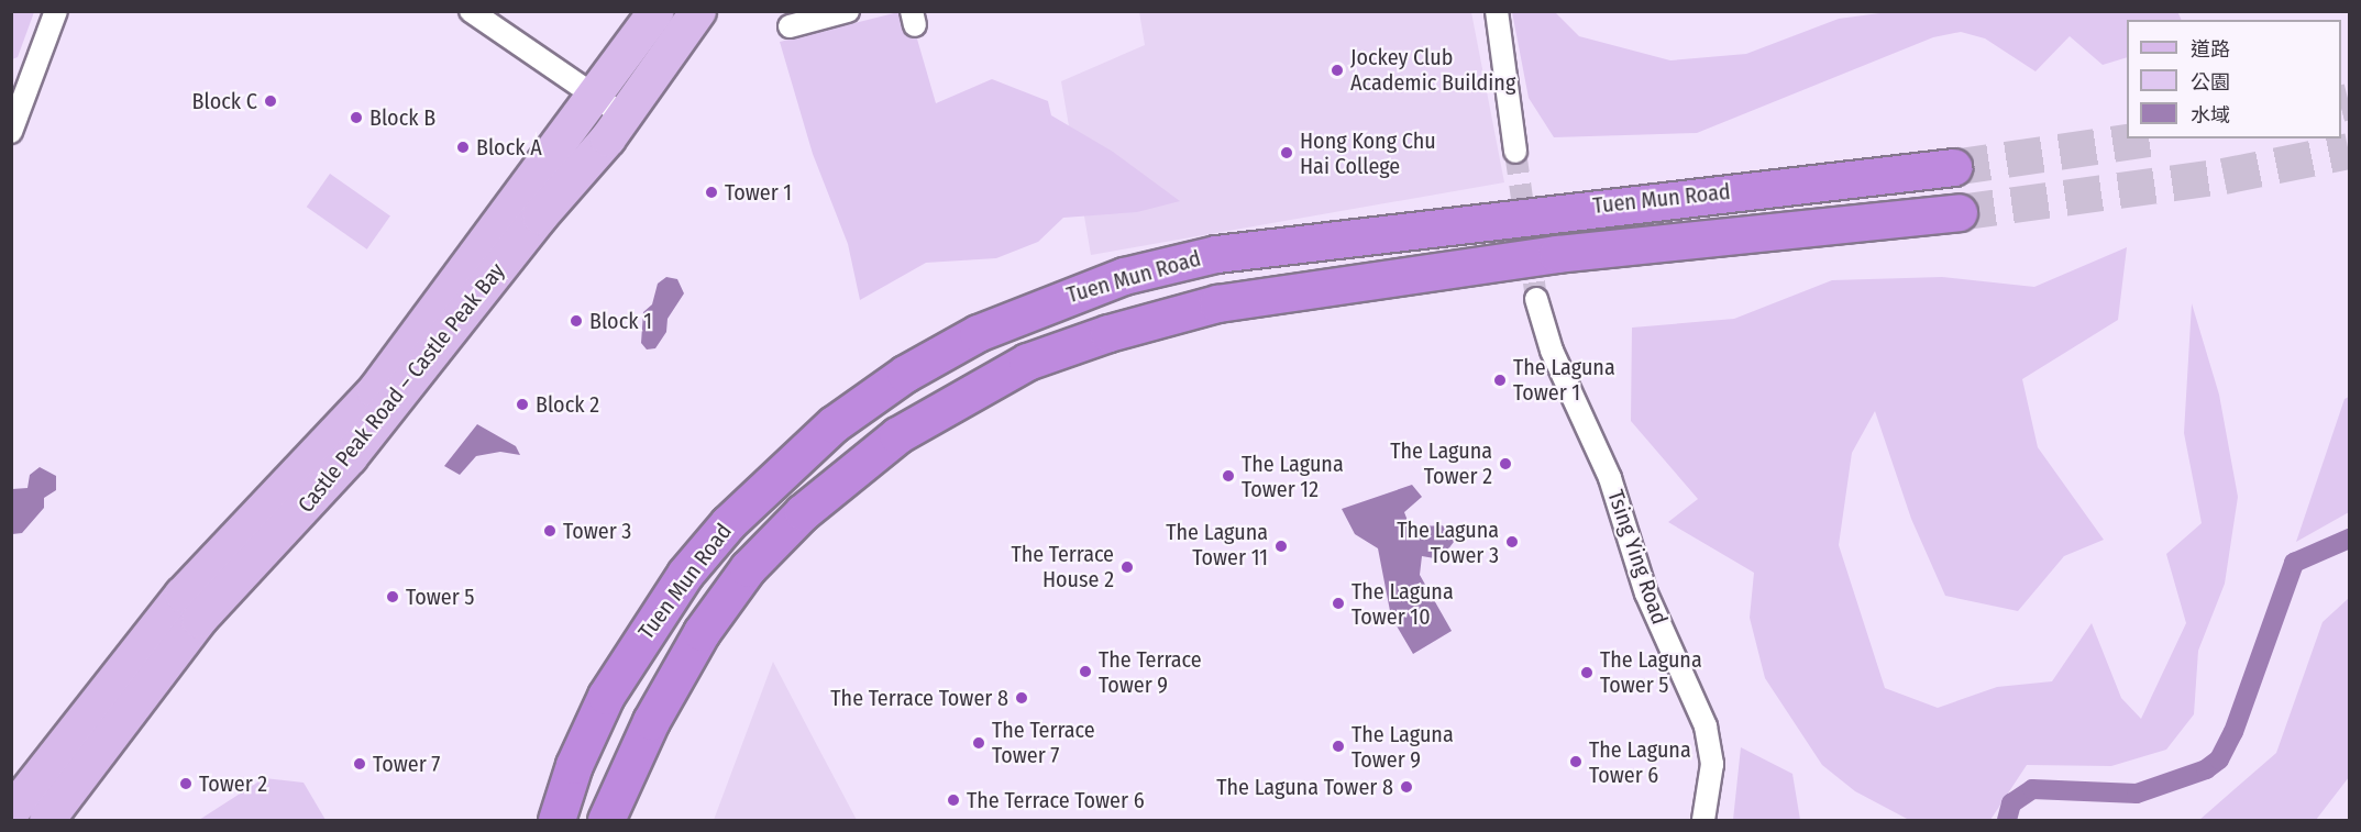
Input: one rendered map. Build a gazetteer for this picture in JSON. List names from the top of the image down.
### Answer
{
  "streets": {
    "highway": ["Tuen Mun Road"],
    "main road": ["Castle Peak Road – Castle Peak Bay"],
    "street": ["Tsing Ying Road"]
  },
  "places": [
    "Jockey Club Academic Building",
    "Block C",
    "Block B",
    "Block A",
    "Hong Kong Chu Hai College",
    "Tower 1",
    "Block 1",
    "The Laguna Tower 1",
    "Block 2",
    "The Laguna Tower 2",
    "The Laguna Tower 12",
    "Tower 3",
    "The Laguna Tower 3",
    "The Laguna Tower 11",
    "The Terrace House 2",
    "Tower 5",
    "The Laguna Tower 10",
    "The Terrace Tower 9",
    "The Laguna Tower 5",
    "The Terrace Tower 8",
    "The Terrace Tower 7",
    "The Laguna Tower 9",
    "The Laguna Tower 6",
    "Tower 7",
    "Tower 2",
    "The Laguna Tower 8",
    "The Terrace Tower 6"
  ],
  "legend": ["道路", "公園", "水域"]
}
